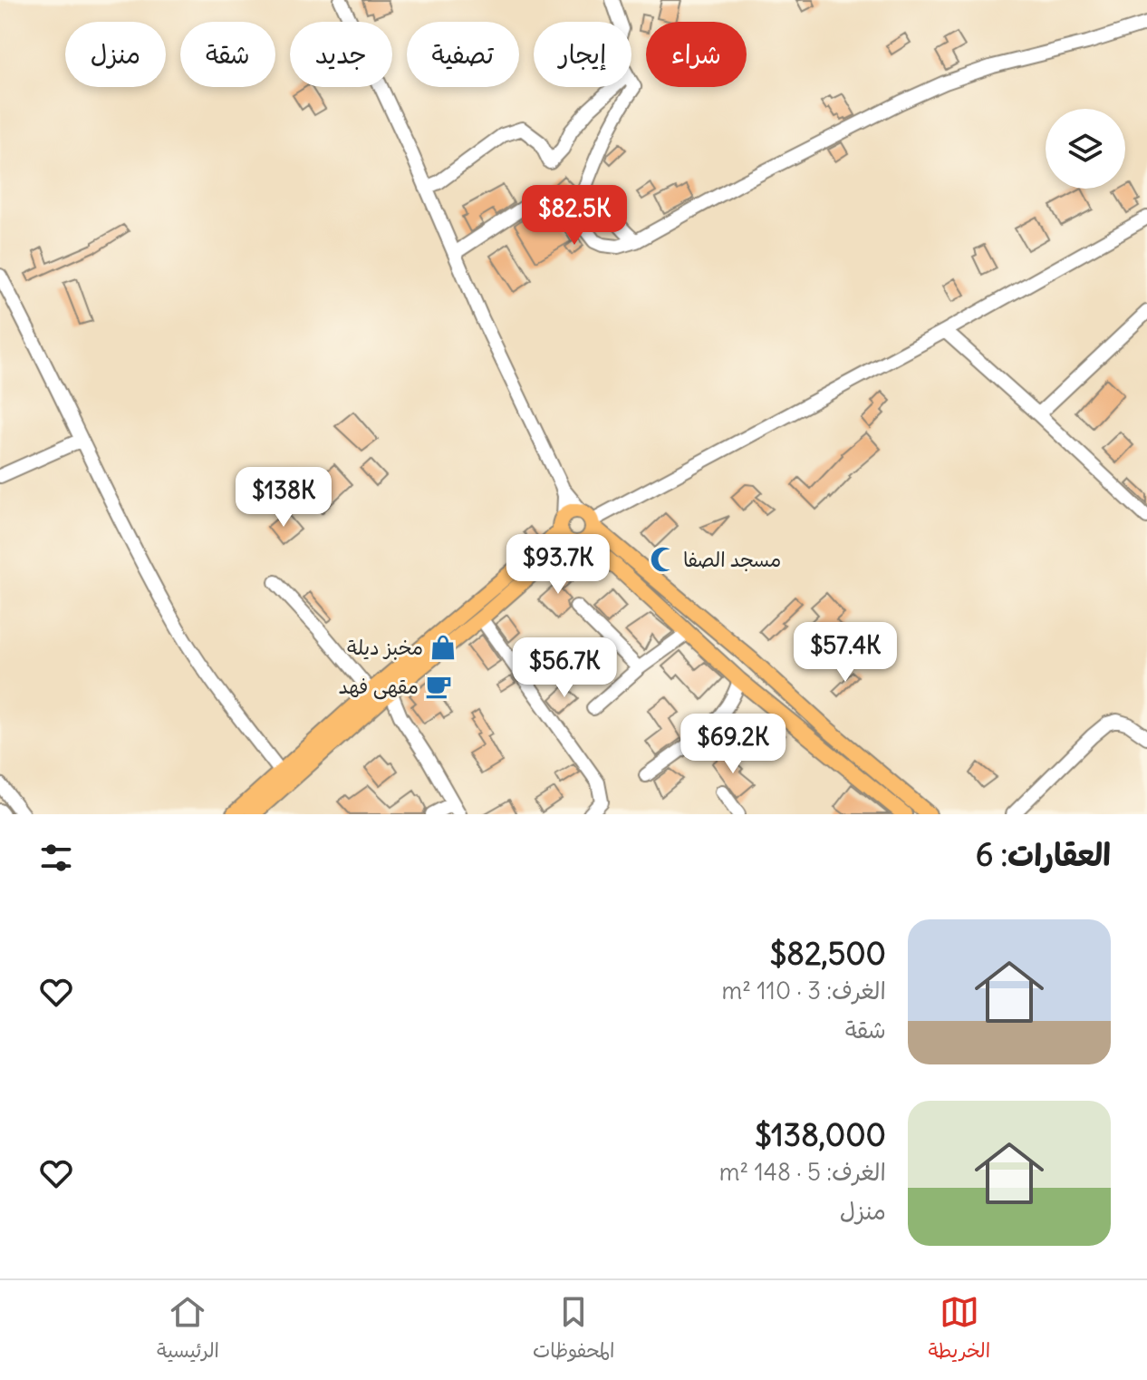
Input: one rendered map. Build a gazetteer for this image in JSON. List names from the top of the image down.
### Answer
{
  "places": {
    "mosque": ["مسجد الصفا"],
    "shop": ["مخبز ديلة"],
    "cafe": ["مقهى فهد"]
  },
  "page": {
    "chip": [
      "شراء",
      "إيجار",
      "تصفية",
      "جديد",
      "شقة",
      "منزل"
    ],
    "price": [
      "$82.5K",
      "$138K",
      "$93.7K",
      "$57.4K",
      "$56.7K",
      "$69.2K"
    ],
    "heading": "العقارات: 6",
    "list": [
      {
        "name": "$82,500",
        "note": "الغرف: 3 · 110 m² · شقة"
      },
      {
        "name": "$138,000",
        "note": "الغرف: 5 · 148 m² · منزل"
      }
    ],
    "tabs": ["الخريطة", "المحفوظات", "الرئيسية"]
  }
}
